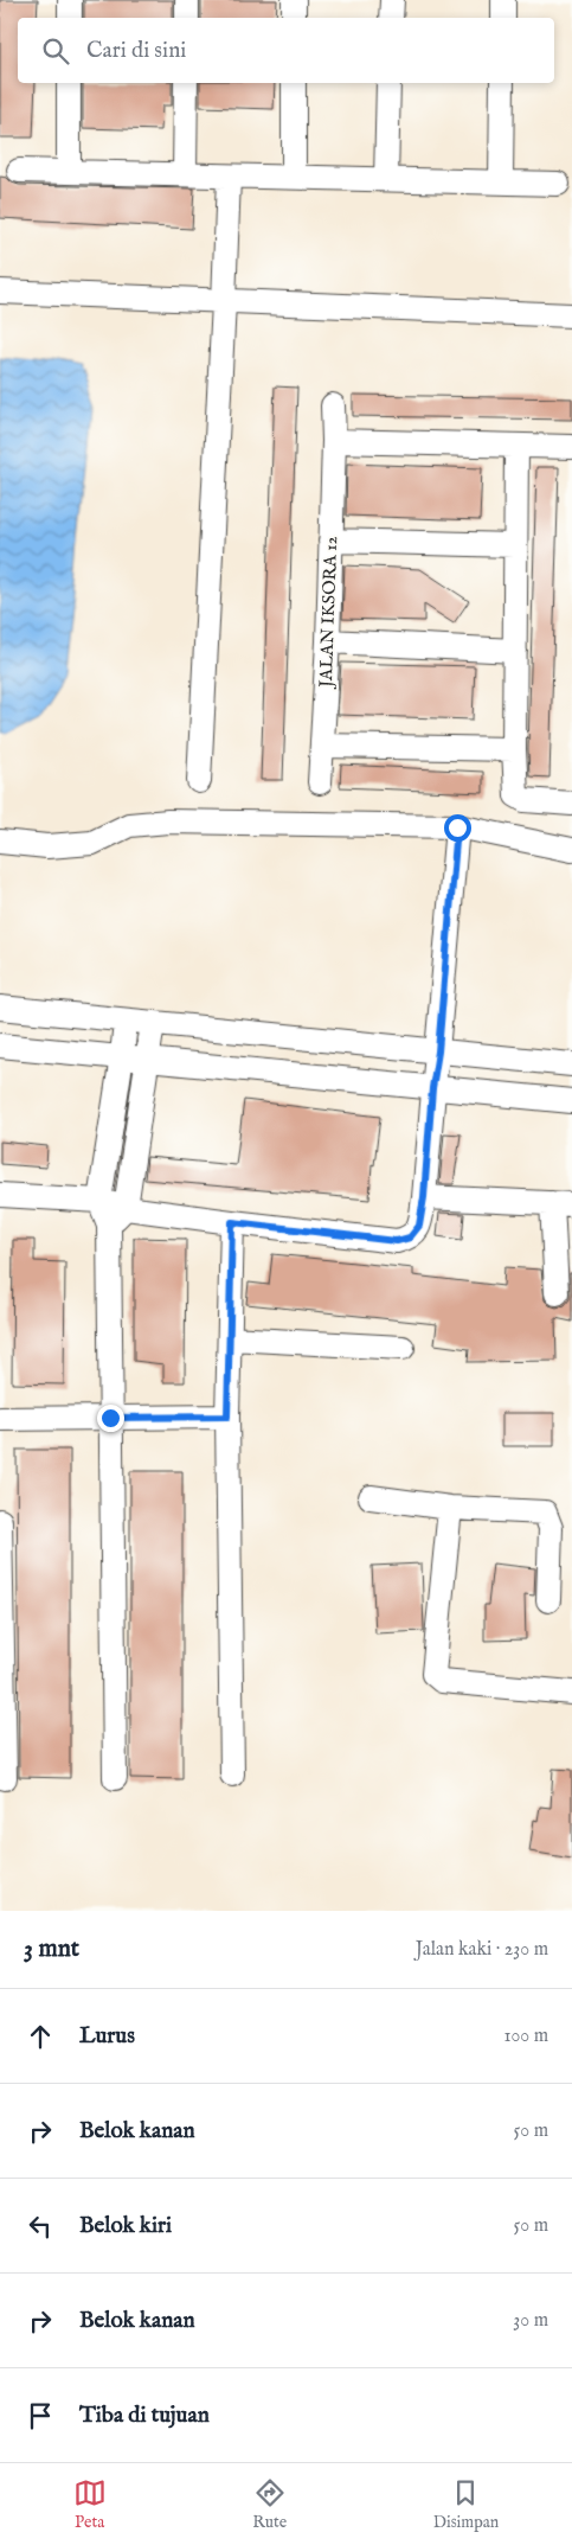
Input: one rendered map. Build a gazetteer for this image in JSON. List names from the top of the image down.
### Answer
{
  "streets": {
    "street": ["JALAN IKSORA 12"]
  },
  "page": {
    "search": "Cari di sini",
    "heading": ["3 mnt", "Jalan kaki · 230 m"],
    "list": [
      ["Lurus", "100 m"],
      ["Belok kanan", "50 m"],
      ["Belok kiri", "50 m"],
      ["Belok kanan", "30 m"],
      "Tiba di tujuan"
    ],
    "nav": ["Peta", "Rute", "Disimpan"]
  }
}
